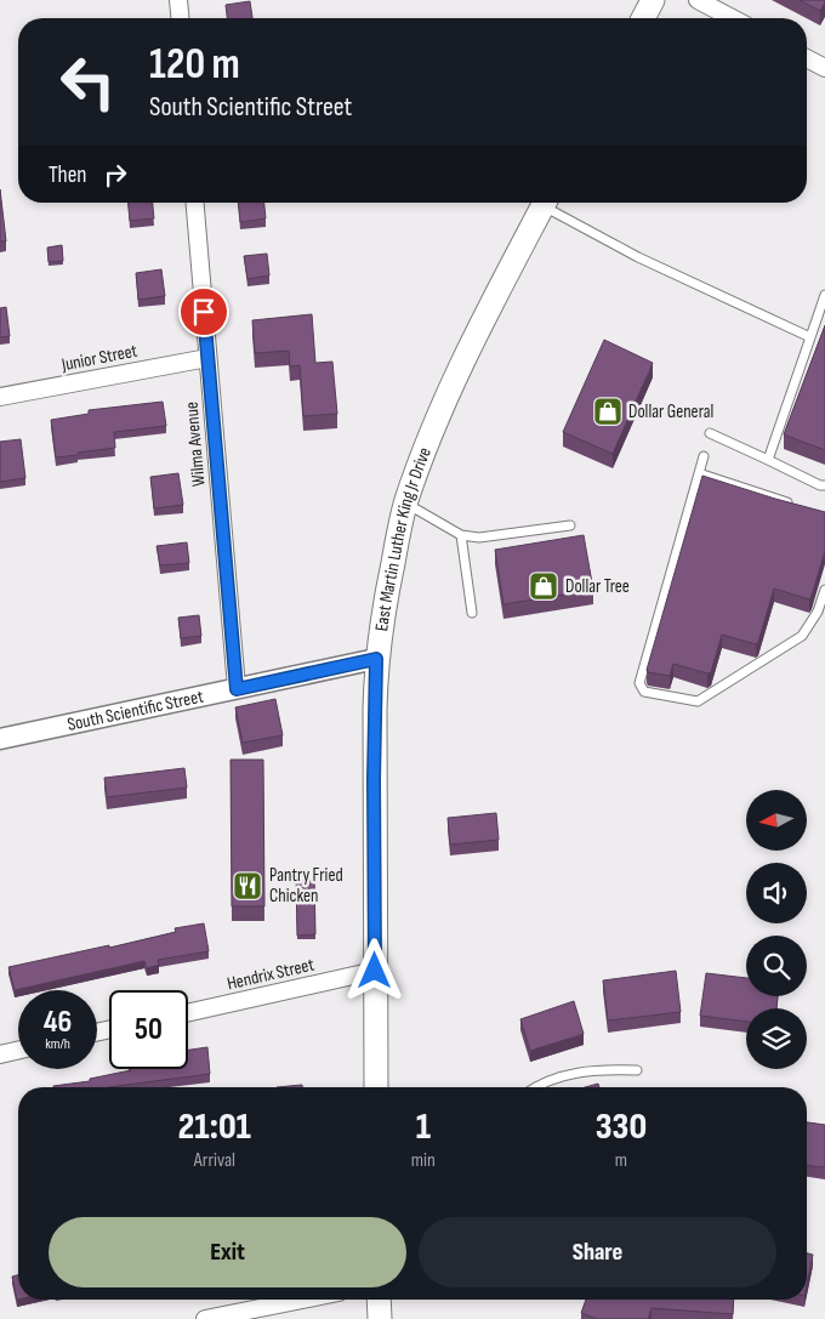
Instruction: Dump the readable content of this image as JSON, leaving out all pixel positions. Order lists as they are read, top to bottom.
{
  "streets": {
    "main road": ["East Martin Luther King Jr Drive"],
    "street": [
      "Junior Street",
      "Wilma Avenue",
      "South Scientific Street",
      "Hendrix Street"
    ]
  },
  "crossings": [
    ["Junior Street", "Wilma Avenue"],
    ["Wilma Avenue", "South Scientific Street"],
    ["East Martin Luther King Jr Drive", "South Scientific Street"],
    ["East Martin Luther King Jr Drive", "Hendrix Street"]
  ],
  "places": {
    "shop": ["Dollar General", "Dollar Tree"],
    "restaurant": ["Pantry Fried Chicken"]
  },
  "north": "left",
  "page": {
    "turn": ["120 m", "South Scientific Street"],
    "then": "Then",
    "speed": "46 km/h",
    "limit": "50",
    "eta": [
      "21:01",
      "Arrival",
      "1",
      "min",
      "330",
      "m"
    ],
    "buttons": ["Exit", "Share"]
  }
}
